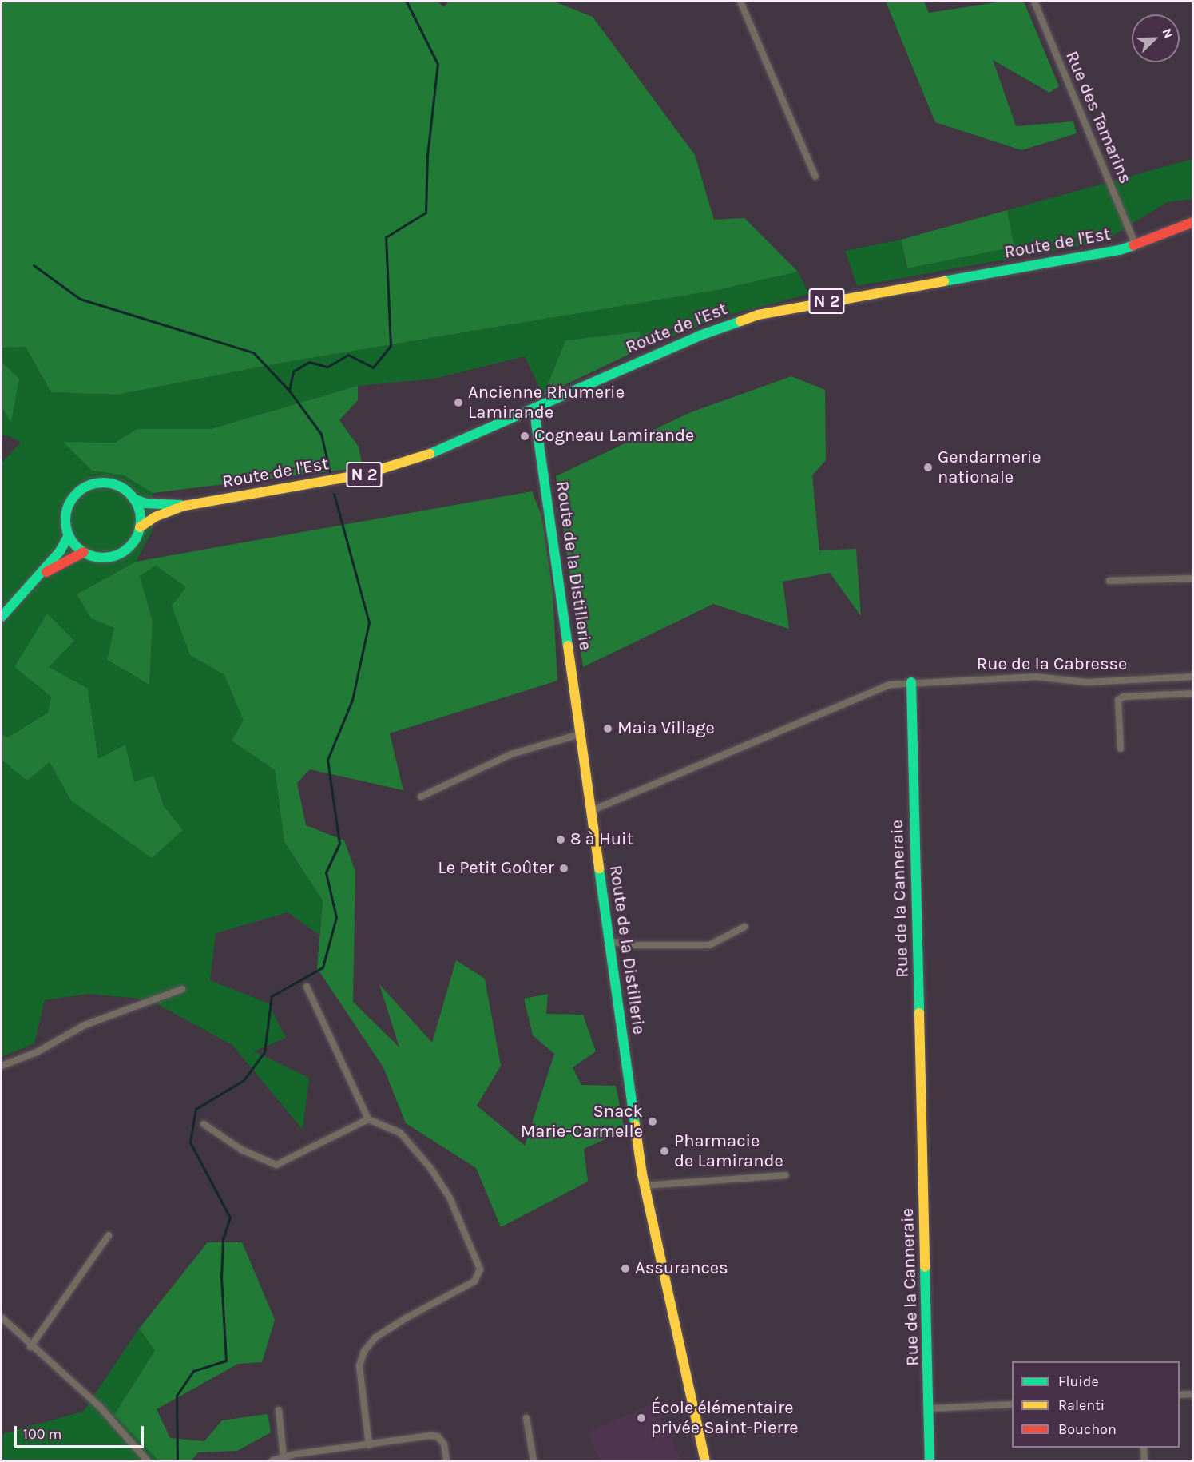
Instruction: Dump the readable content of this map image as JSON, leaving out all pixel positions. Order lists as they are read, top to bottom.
{
  "streets": {
    "street": [
      "Rue des Tamarins",
      "Route de l'Est",
      "N 2",
      "Route de la Distillerie",
      "Rue de la Cabresse",
      "Rue de la Canneraie"
    ]
  },
  "crossings": [
    ["Rue des Tamarins", "Route de l'Est"],
    ["Route de l'Est", "N 2"],
    ["Route de l'Est", "Route de la Distillerie"],
    ["Rue de la Cabresse", "Rue de la Canneraie"]
  ],
  "places": [
    "Ancienne Rhumerie Lamirande",
    "Cogneau Lamirande",
    "Gendarmerie nationale",
    "Maia Village",
    "8 à Huit",
    "Le Petit Goûter",
    "Snack Marie-Carmelle",
    "Pharmacie de Lamirande",
    "Assurances",
    "École élémentaire privée Saint-Pierre"
  ],
  "legend": ["Fluide", "Ralenti", "Bouchon"],
  "scale_bar": "100 m",
  "north": "top right"
}
